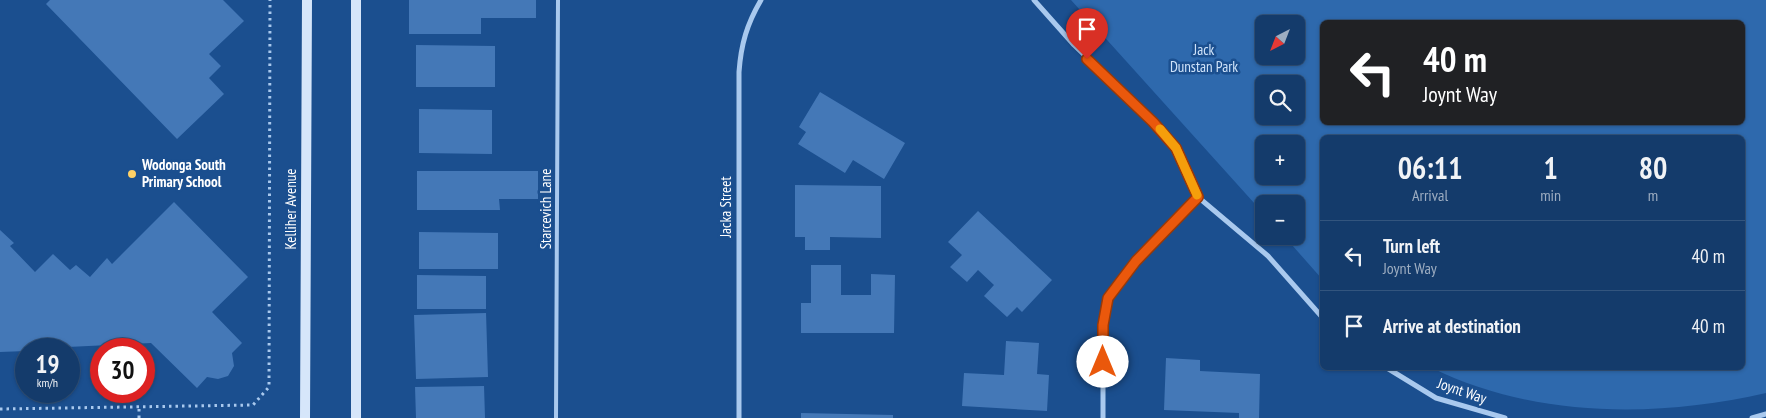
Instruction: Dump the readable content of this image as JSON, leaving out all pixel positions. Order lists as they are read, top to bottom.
{
  "streets": {
    "street": ["Jacka Street", "Kelliher Avenue", "Joynt Way"],
    "lane": ["Starcevich Lane"]
  },
  "parks": ["Jack Dunstan Park"],
  "places": ["Wodonga South Primary School"],
  "north": "bottom left",
  "page": {
    "map_buttons": ["+", "−"],
    "turn": ["40 m", "Joynt Way"],
    "eta": [
      "06:11",
      "Arrival",
      "1",
      "min",
      "80",
      "m"
    ],
    "list": [
      {
        "name": "Turn left",
        "note": "Joynt Way",
        "value": "40 m"
      },
      {
        "name": "Arrive at destination",
        "value": "40 m"
      }
    ],
    "speed": "19 km/h",
    "limit": "30"
  }
}
